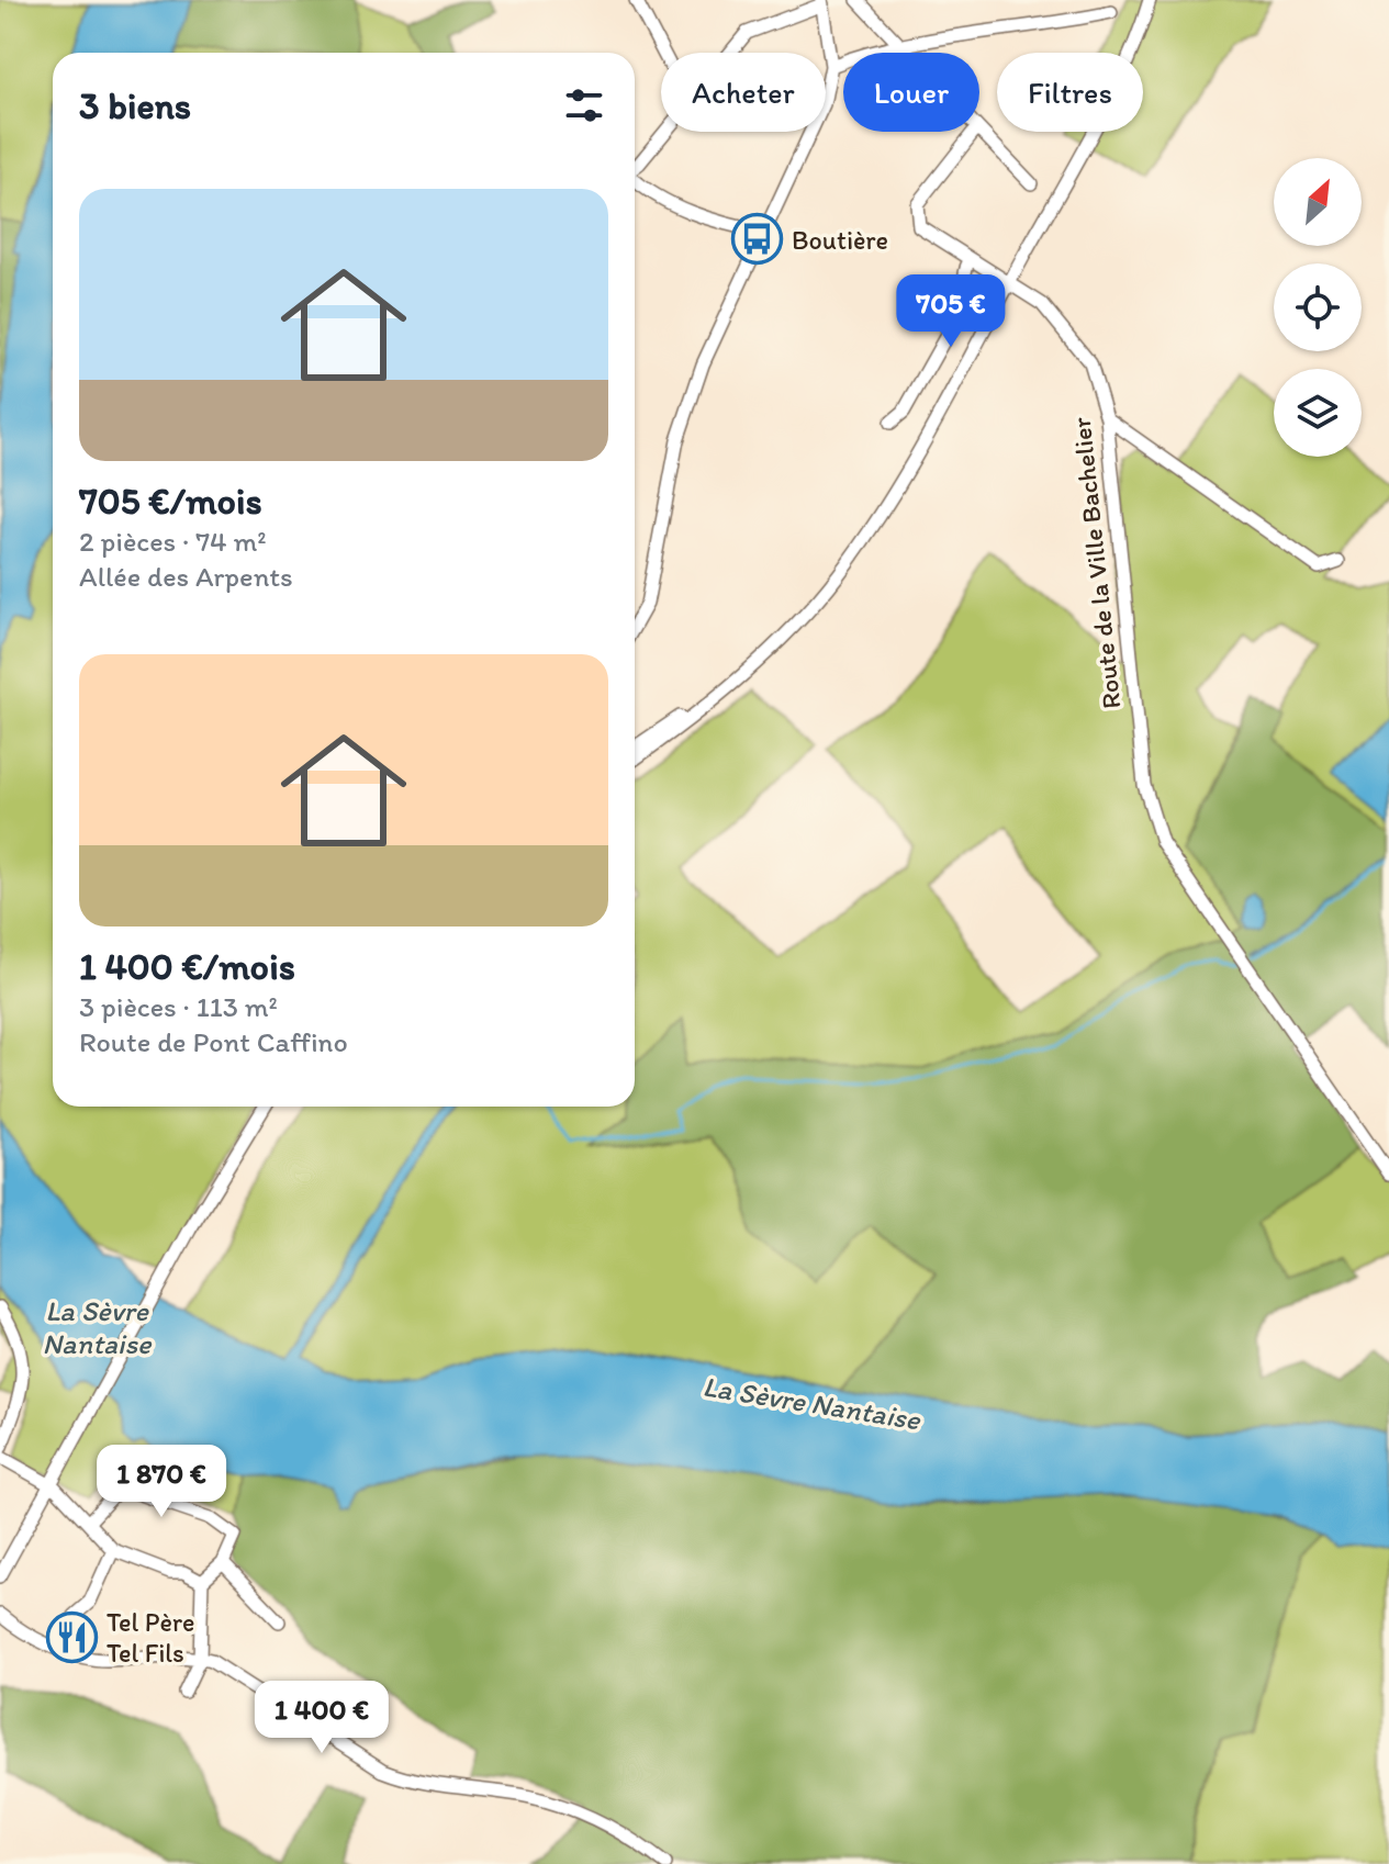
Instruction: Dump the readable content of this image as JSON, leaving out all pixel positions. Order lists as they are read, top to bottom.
{
  "streets": {
    "street": ["Route de la Ville Bachelier"]
  },
  "water": ["La Sèvre Nantaise"],
  "places": {
    "bus stop": ["Boutière"],
    "restaurant": ["Tel Père Tel Fils"]
  },
  "north": "top right",
  "page": {
    "chip": ["Acheter", "Louer", "Filtres"],
    "heading": "3 biens",
    "list": [
      {
        "name": "705 €/mois",
        "note": "2 pièces · 74 m² · Allée des Arpents"
      },
      {
        "name": "1 400 €/mois",
        "note": "3 pièces · 113 m² · Route de Pont Caffino"
      }
    ],
    "price": ["705 €", "1 870 €", "1 400 €"]
  }
}
